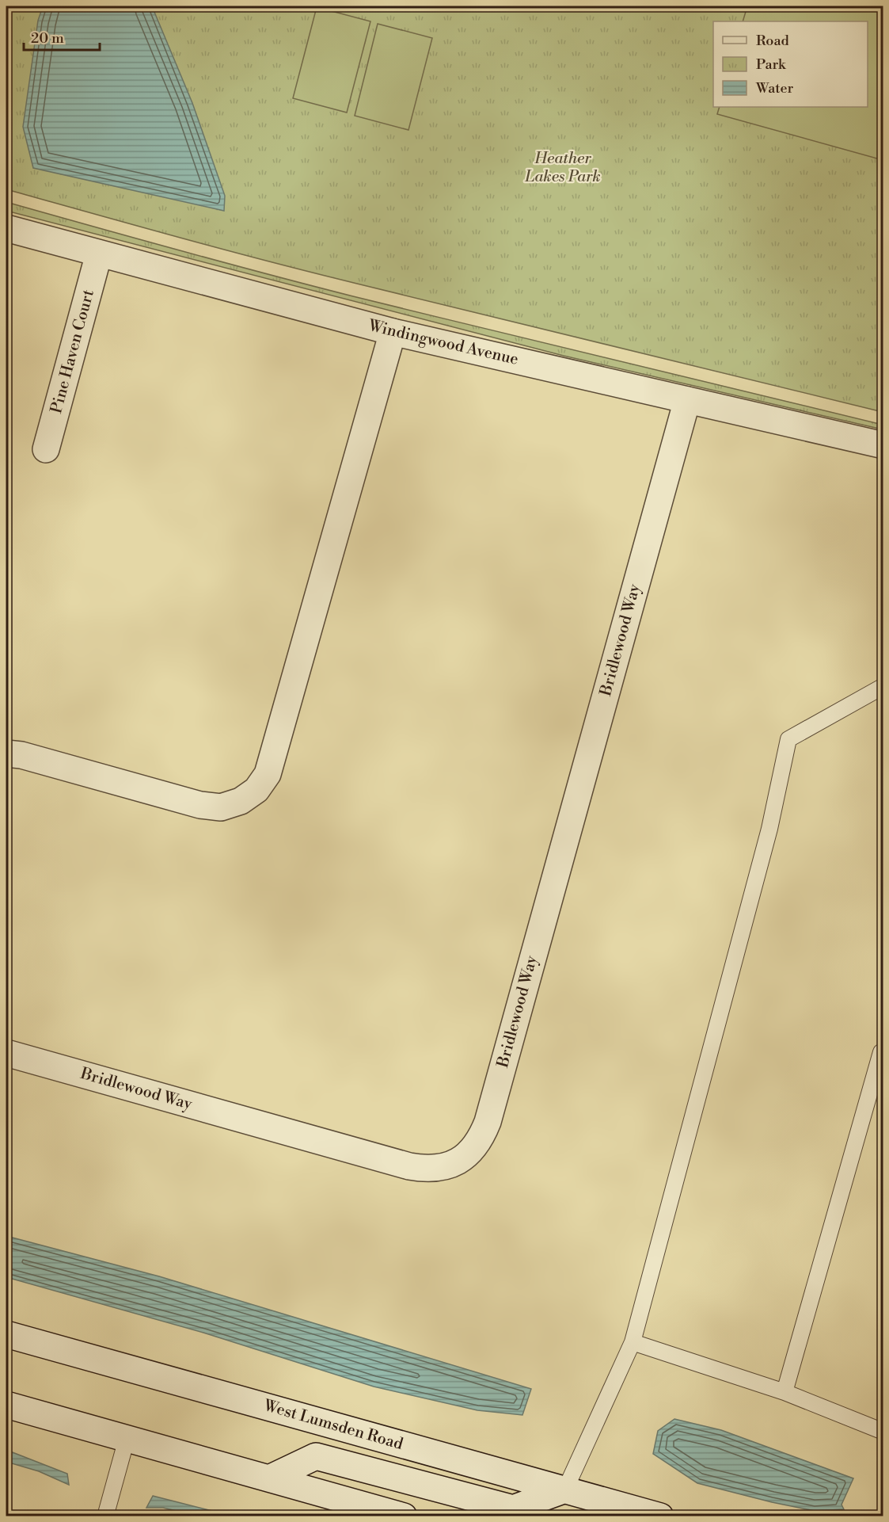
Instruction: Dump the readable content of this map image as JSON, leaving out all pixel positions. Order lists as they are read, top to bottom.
{
  "streets": {
    "street": [
      "Windingwood Avenue",
      "Pine Haven Court",
      "Bridlewood Way",
      "West Lumsden Road"
    ]
  },
  "crossings": [
    ["Windingwood Avenue", "Pine Haven Court"],
    ["Windingwood Avenue", "Bridlewood Way"]
  ],
  "parks": ["Heather Lakes Park"],
  "legend": ["Road", "Park", "Water"],
  "scale_bar": "20 m"
}
